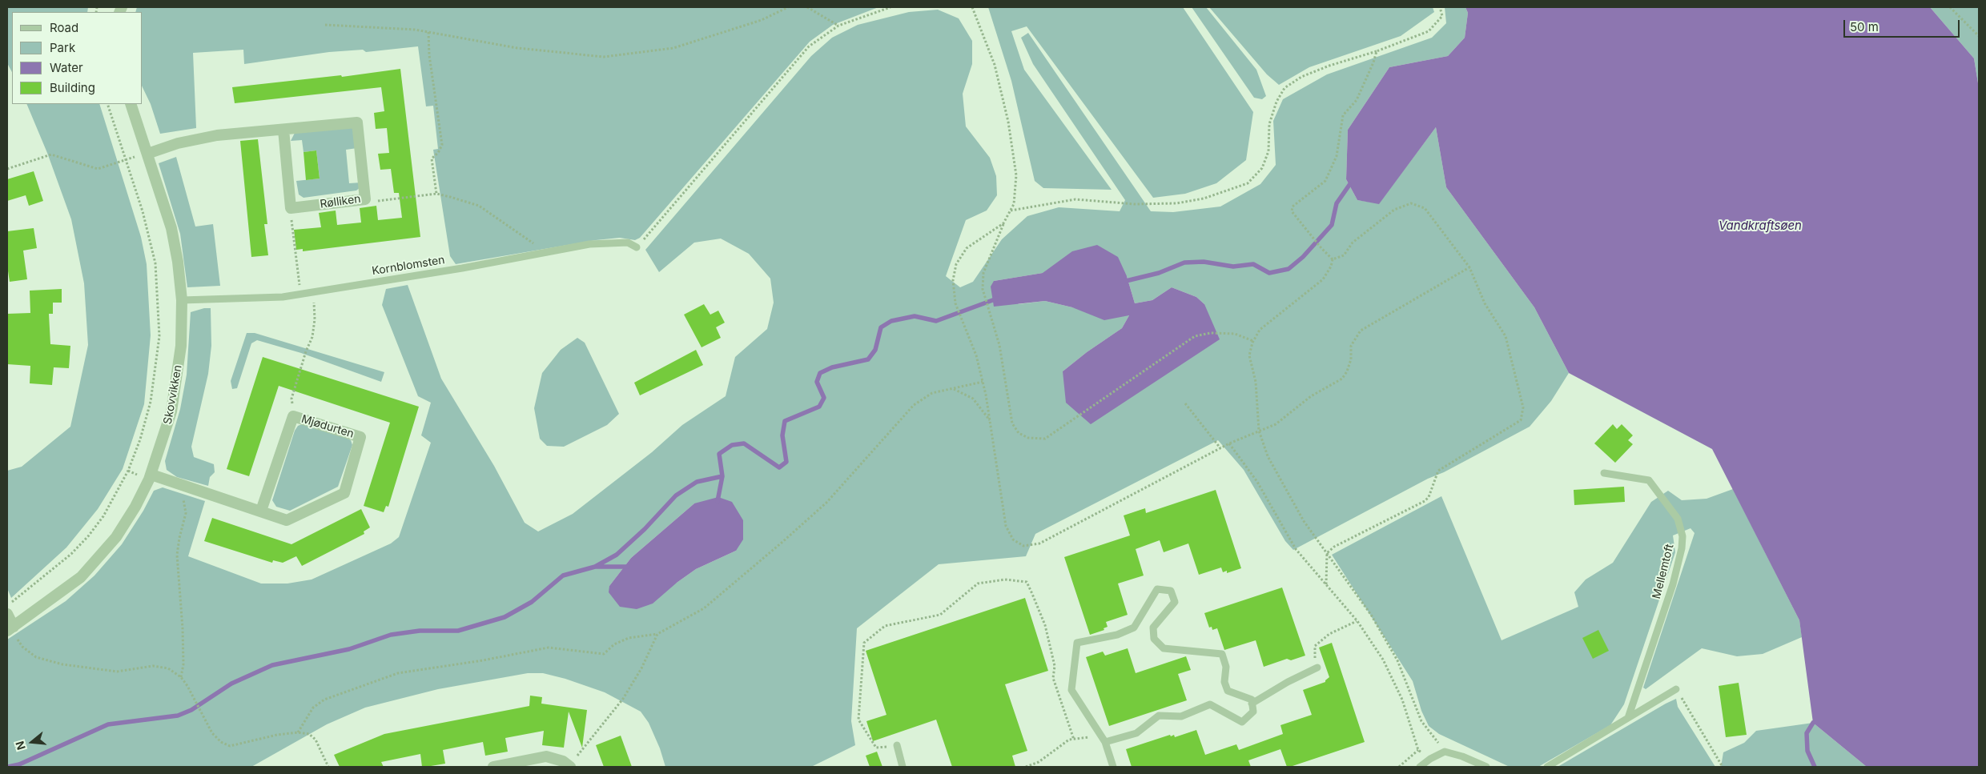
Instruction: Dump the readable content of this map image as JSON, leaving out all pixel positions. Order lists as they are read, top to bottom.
{
  "streets": {
    "street": ["Rølliken", "Skovvikken", "Mjødurten"],
    "lane": ["Kornblomsten", "Mellemtoft"]
  },
  "crossings": [
    ["Rølliken", "Skovvikken"],
    ["Kornblomsten", "Skovvikken"],
    ["Skovvikken", "Mjødurten"]
  ],
  "water": ["Vandkraftsøen"],
  "legend": [
    "Road",
    "Park",
    "Water",
    "Building"
  ],
  "scale_bar": "50 m",
  "north": "left"
}
